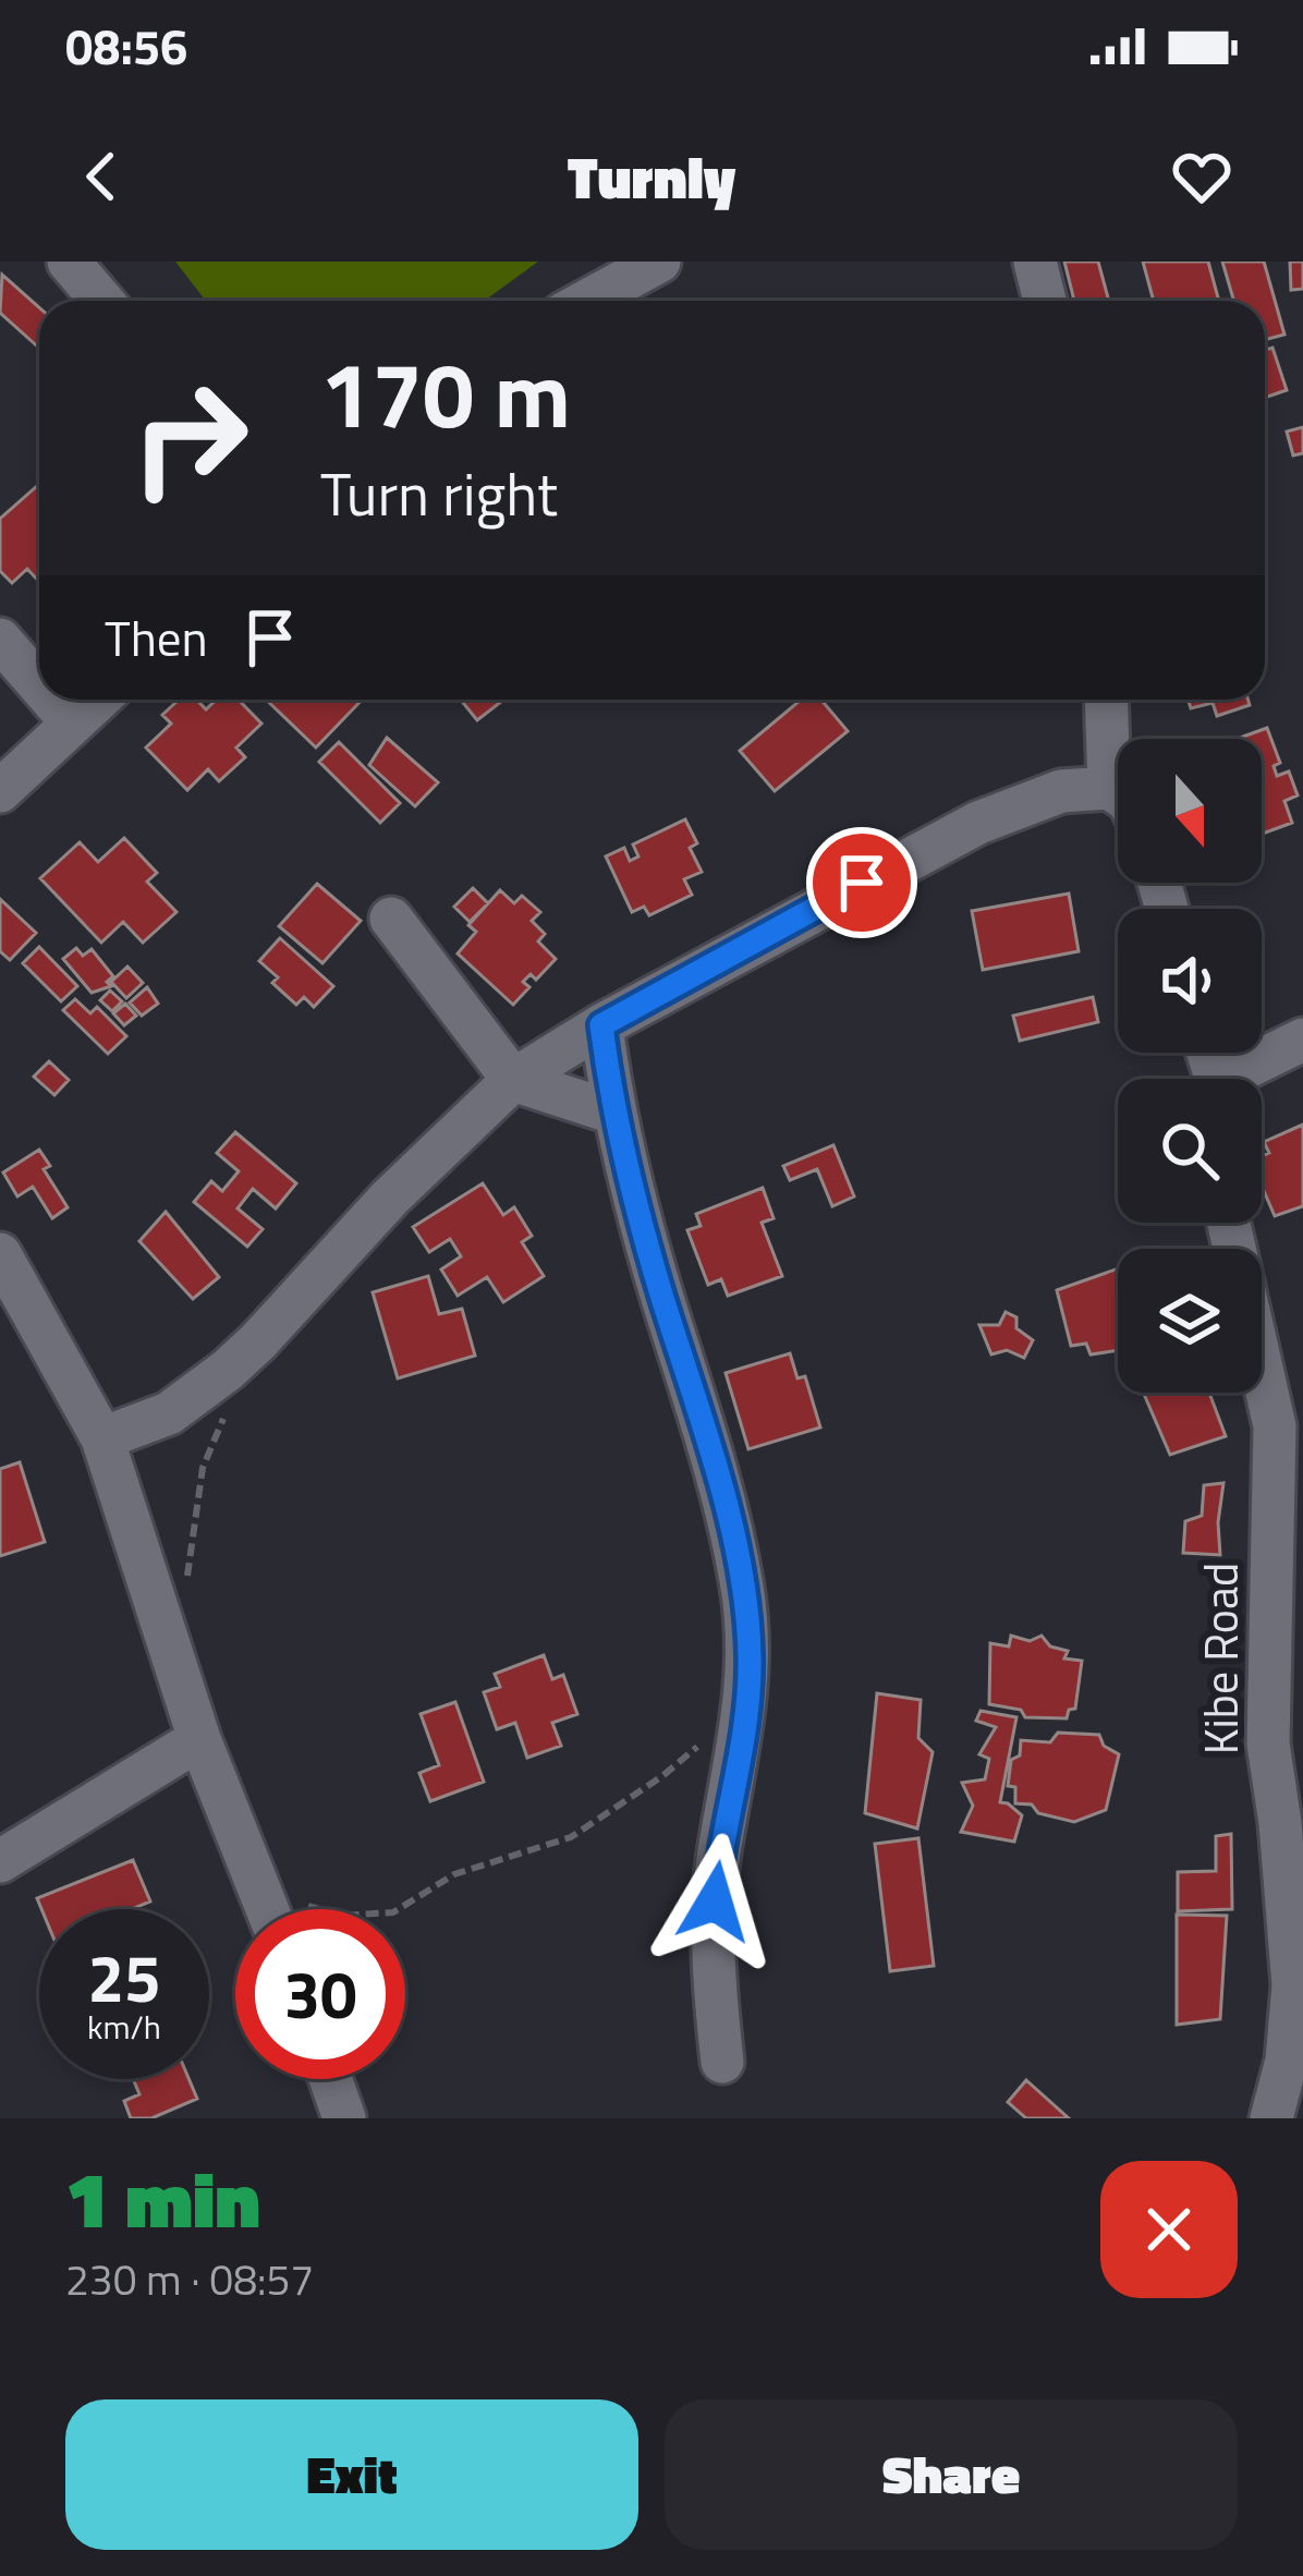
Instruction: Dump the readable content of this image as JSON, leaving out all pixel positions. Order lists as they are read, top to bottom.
{
  "streets": {
    "street": ["Kibe Road"]
  },
  "north": "bottom",
  "page": {
    "status": "08:56",
    "header": "Turnly",
    "turn": ["170 m", "Turn right"],
    "then": "Then",
    "speed": "25 km/h",
    "limit": "30",
    "heading": ["1 min", "230 m · 08:57"],
    "buttons": ["Exit", "Share"]
  }
}
